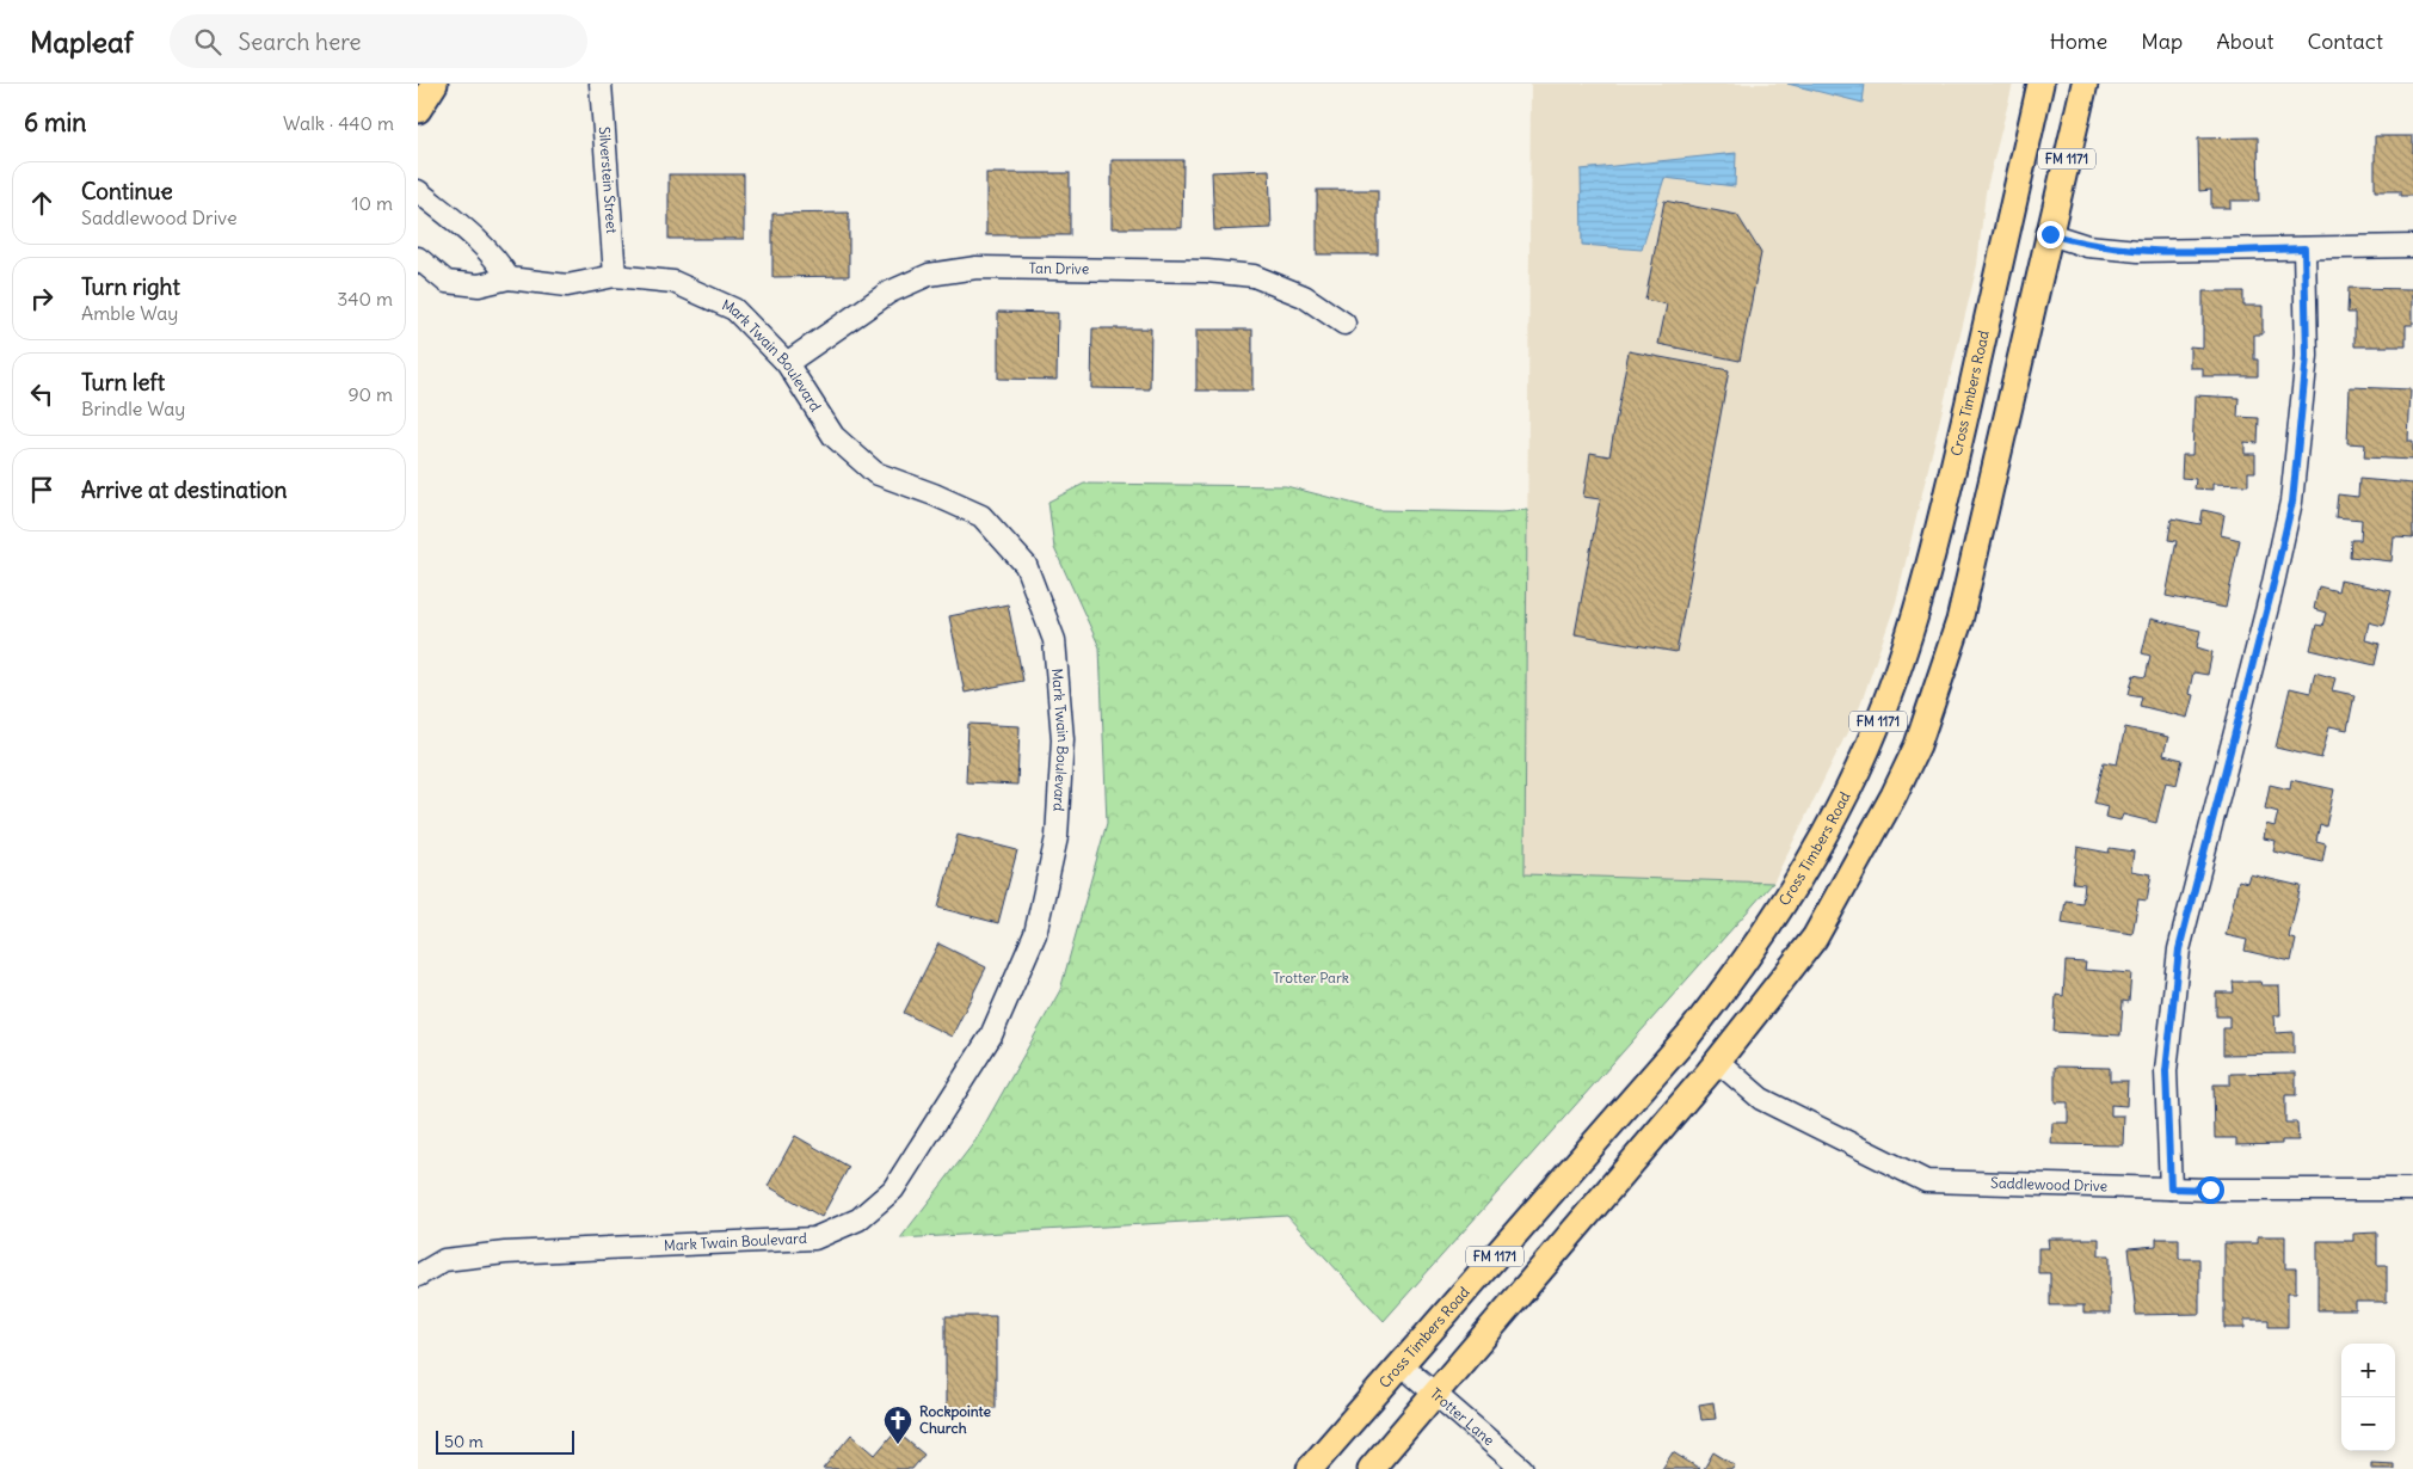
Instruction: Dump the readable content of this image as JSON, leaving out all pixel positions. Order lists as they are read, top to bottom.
{
  "streets": {
    "main road": ["FM 1171", "Cross Timbers Road"],
    "street": [
      "Silverstein Street",
      "Tan Drive",
      "Mark Twain Boulevard",
      "Saddlewood Drive",
      "Trotter Lane"
    ]
  },
  "crossings": [
    ["FM 1171", "Saddlewood Drive"],
    ["FM 1171", "Trotter Lane"],
    ["Silverstein Street", "Mark Twain Boulevard"],
    ["Tan Drive", "Mark Twain Boulevard"],
    ["Cross Timbers Road", "Trotter Lane"]
  ],
  "parks": ["Trotter Park"],
  "places": {
    "church": ["Rockpointe Church"]
  },
  "scale_bar": "50 m",
  "page": {
    "header": "Mapleaf",
    "search": "Search here",
    "nav": [
      "Home",
      "Map",
      "About",
      "Contact"
    ],
    "heading": ["6 min", "Walk · 440 m"],
    "list": [
      ["Continue", "Saddlewood Drive", "10 m"],
      ["Turn right", "Amble Way", "340 m"],
      ["Turn left", "Brindle Way", "90 m"],
      "Arrive at destination"
    ],
    "map_buttons": ["+", "−"],
    "scale": "50 m"
  }
}
